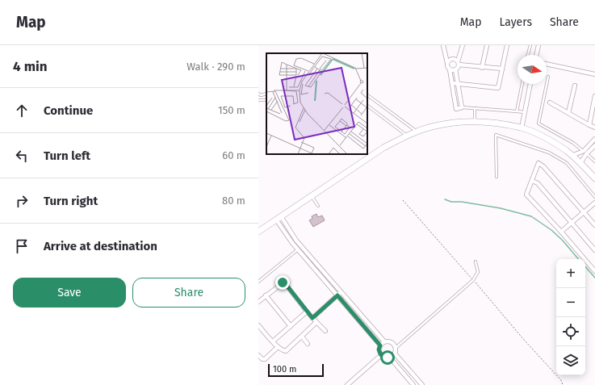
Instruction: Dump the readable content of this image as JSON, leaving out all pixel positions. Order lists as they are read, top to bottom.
{
  "scale_bar": "100 m",
  "north": "right",
  "page": {
    "header": "Map",
    "nav": ["Map", "Layers", "Share"],
    "heading": ["4 min", "Walk · 290 m"],
    "list": [
      ["Continue", "150 m"],
      ["Turn left", "60 m"],
      ["Turn right", "80 m"],
      "Arrive at destination"
    ],
    "map_buttons": ["+", "−"],
    "buttons": ["Save", "Share"],
    "scale": "100 m"
  }
}
